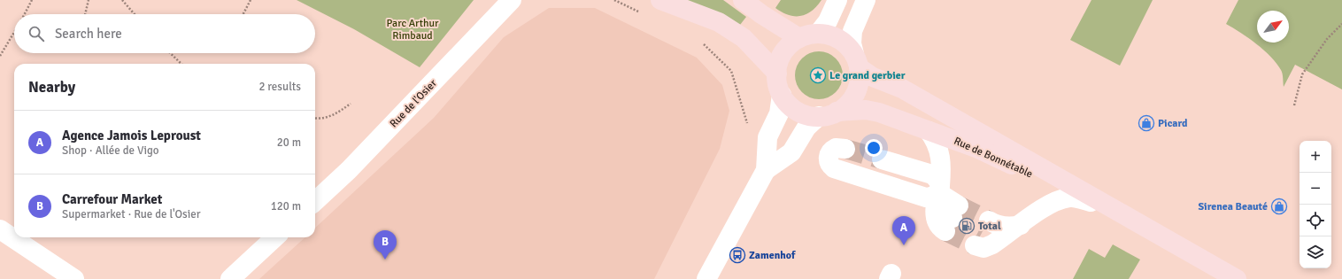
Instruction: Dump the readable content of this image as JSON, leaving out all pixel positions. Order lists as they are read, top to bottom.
{
  "streets": {
    "main road": ["Rue de Bonnétable"],
    "street": ["Rue de l'Osier"]
  },
  "parks": ["Parc Arthur Rimbaud"],
  "places": {
    "place": ["Le grand gerbier"],
    "shop": ["Picard", "Sirenea Beauté"],
    "fuel station": ["Total"],
    "bus stop": ["Zamenhof"]
  },
  "north": "top right",
  "page": {
    "search": "Search here",
    "heading": ["Nearby", "2 results"],
    "list": [
      {
        "mark": "A",
        "name": "Agence Jamois Leproust",
        "note": "Shop · Allée de Vigo",
        "value": "20 m"
      },
      {
        "mark": "B",
        "name": "Carrefour Market",
        "note": "Supermarket · Rue de l'Osier",
        "value": "120 m"
      }
    ],
    "map_buttons": ["+", "−"],
    "pins": ["A", "B"]
  }
}
